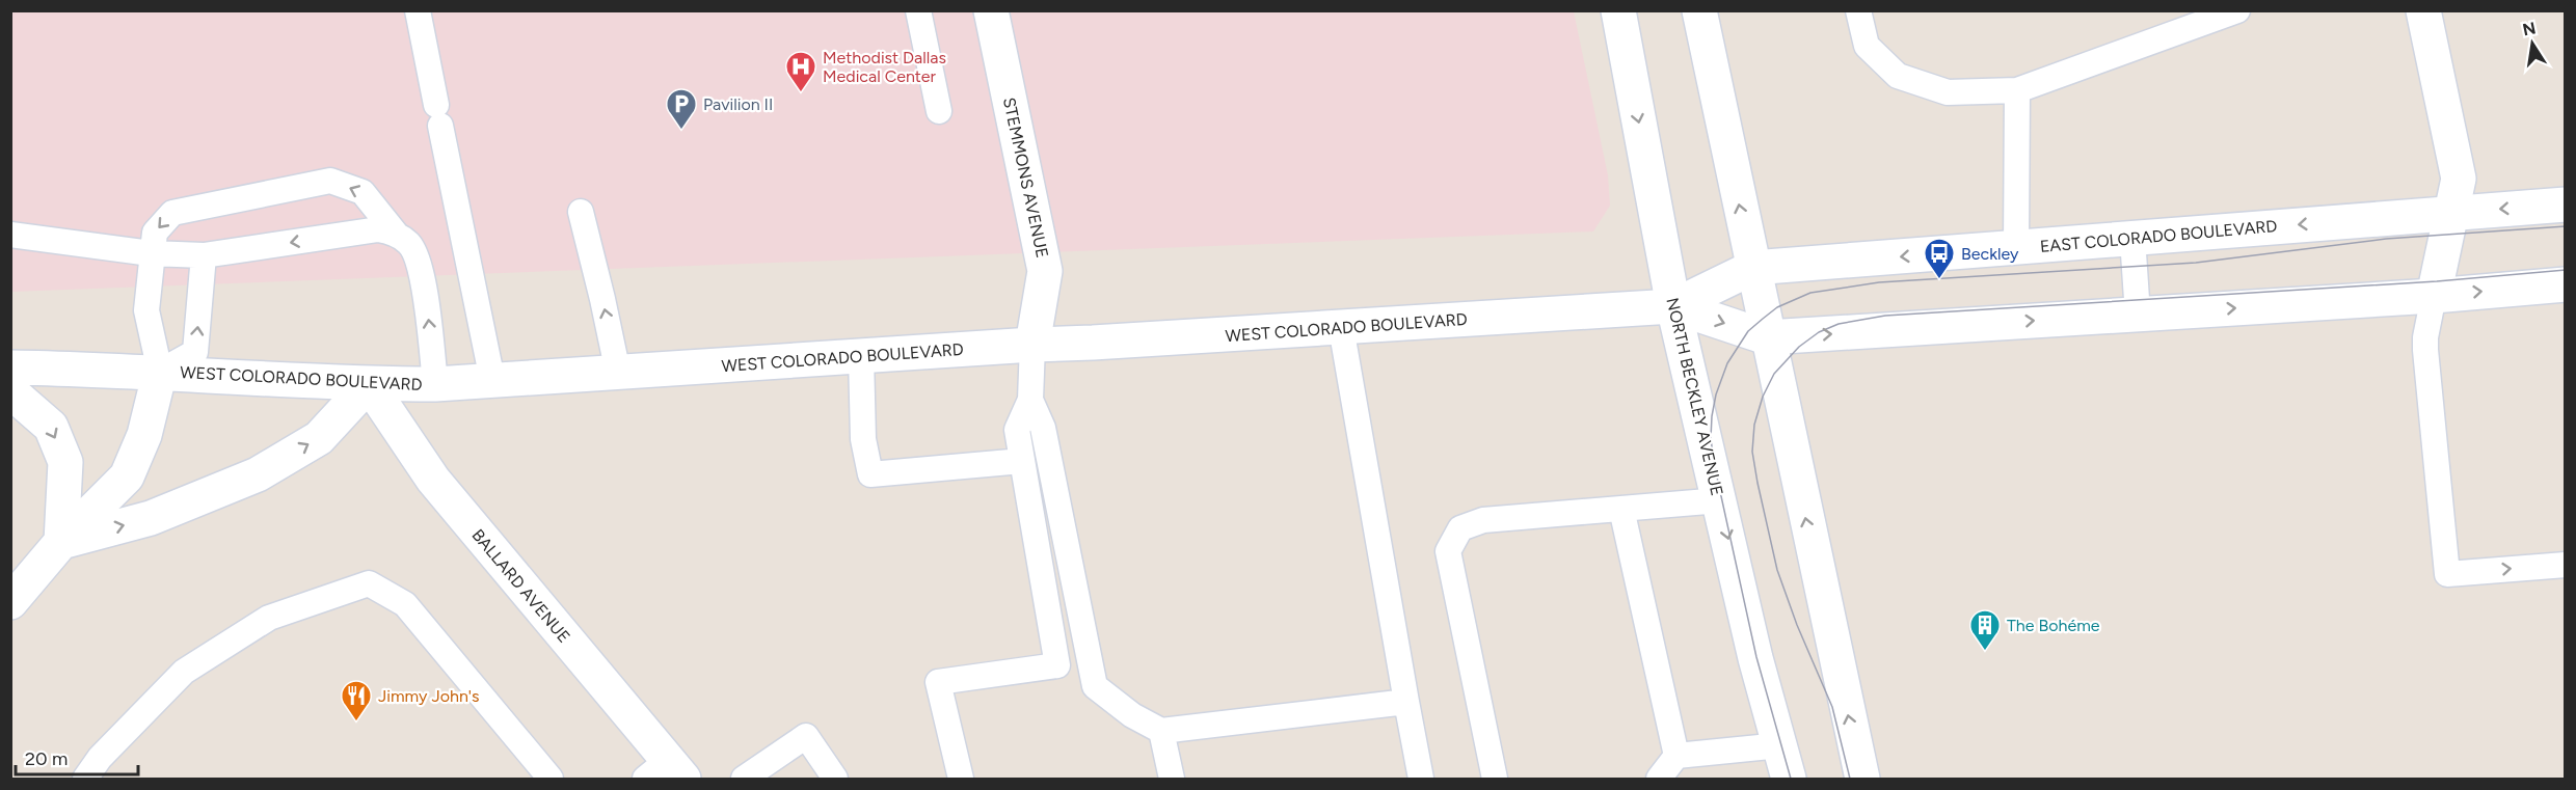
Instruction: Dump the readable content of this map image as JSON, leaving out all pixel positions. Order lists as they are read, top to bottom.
{
  "streets": {
    "street": [
      "STEMMONS AVENUE",
      "EAST COLORADO BOULEVARD",
      "WEST COLORADO BOULEVARD",
      "NORTH BECKLEY AVENUE",
      "BALLARD AVENUE"
    ]
  },
  "crossings": [
    ["STEMMONS AVENUE", "WEST COLORADO BOULEVARD"],
    ["EAST COLORADO BOULEVARD", "WEST COLORADO BOULEVARD"],
    ["WEST COLORADO BOULEVARD", "NORTH BECKLEY AVENUE"],
    ["WEST COLORADO BOULEVARD", "BALLARD AVENUE"]
  ],
  "places": {
    "hospital": ["Methodist Dallas Medical Center"],
    "parking": ["Pavilion II"],
    "bus stop": ["Beckley"],
    "building": ["The Bohéme"],
    "restaurant": ["Jimmy John's"]
  },
  "scale_bar": "20 m",
  "north": "top"
}
